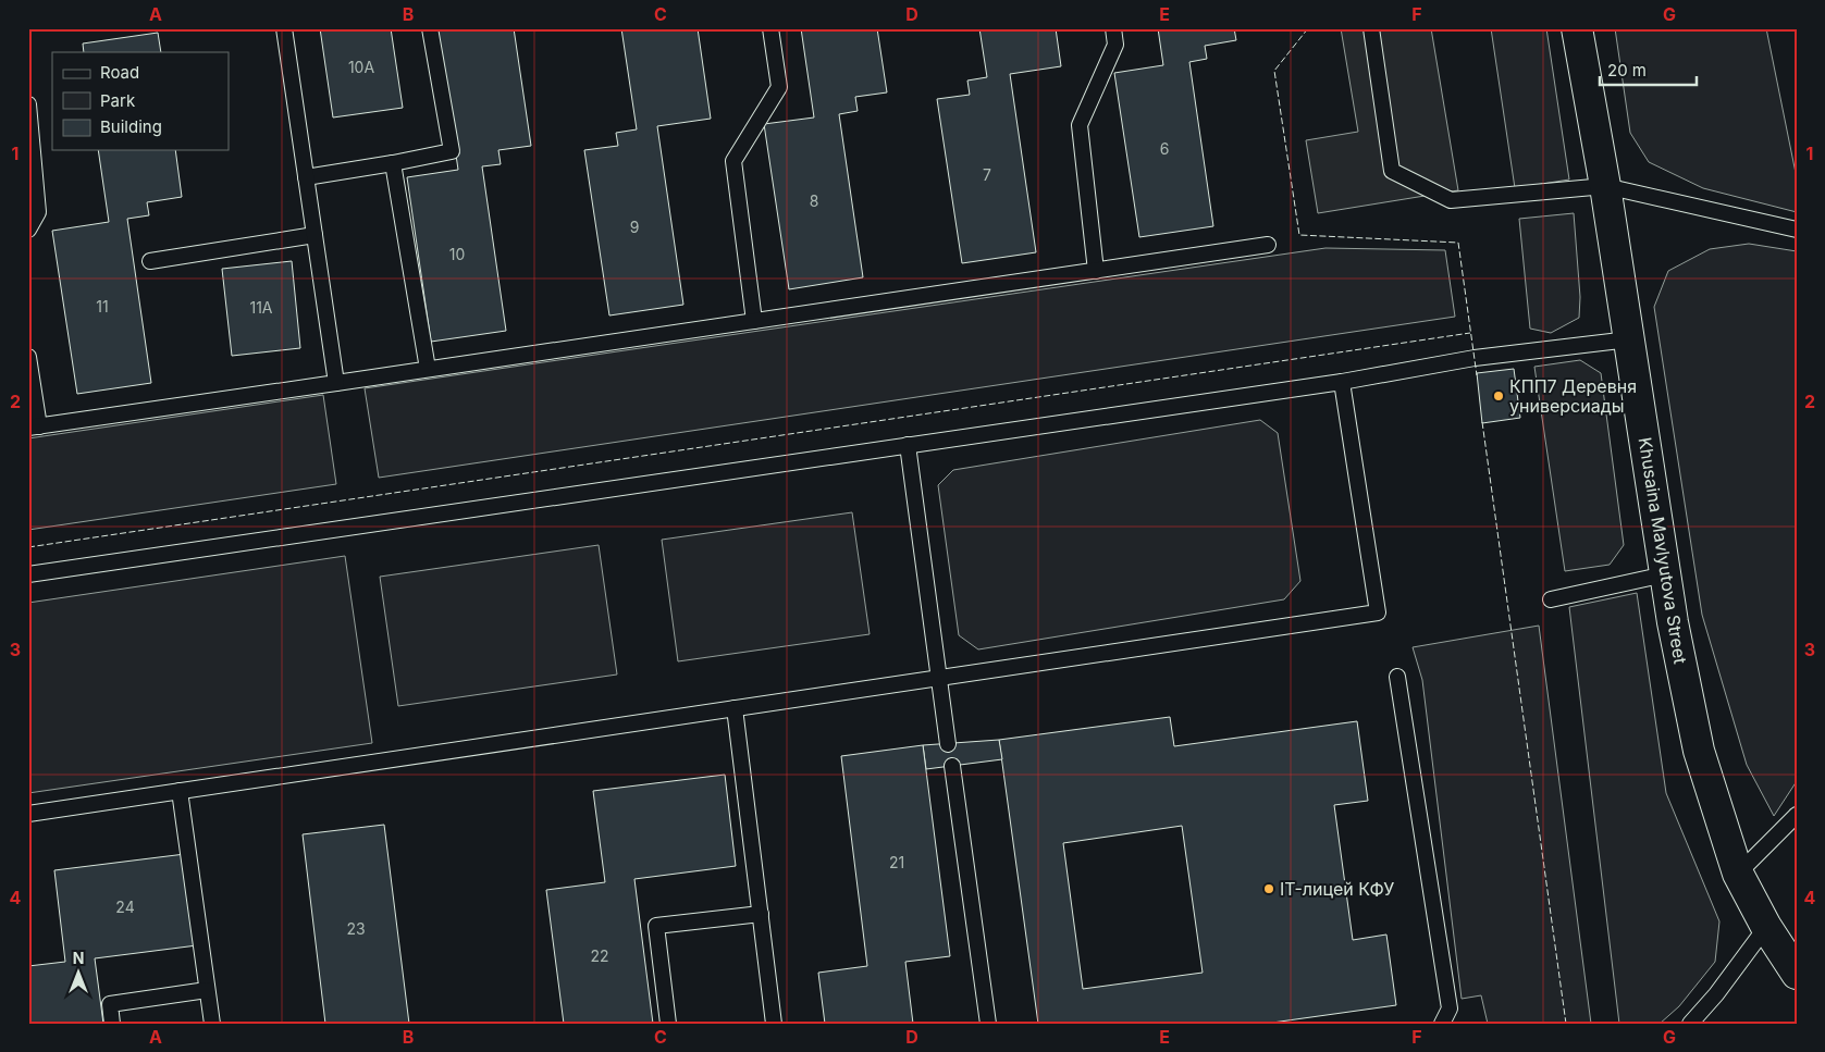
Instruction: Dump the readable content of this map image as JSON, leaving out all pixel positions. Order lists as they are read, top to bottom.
{
  "streets": {
    "street": ["Khusaina Mavlyutova Street"]
  },
  "places": ["КПП7 Деревня универсиады", "IT-лицей КФУ"],
  "house_numbers": [
    "10А",
    "6",
    "7",
    "8",
    "9",
    "10",
    "11",
    "11А",
    "21",
    "24",
    "23",
    "22"
  ],
  "legend": ["Road", "Park", "Building"],
  "scale_bar": "20 m",
  "north": "top",
  "grid": {
    "columns": [
      "A",
      "B",
      "C",
      "D",
      "E",
      "F",
      "G"
    ],
    "rows": [
      "1",
      "2",
      "3",
      "4"
    ]
  }
}
